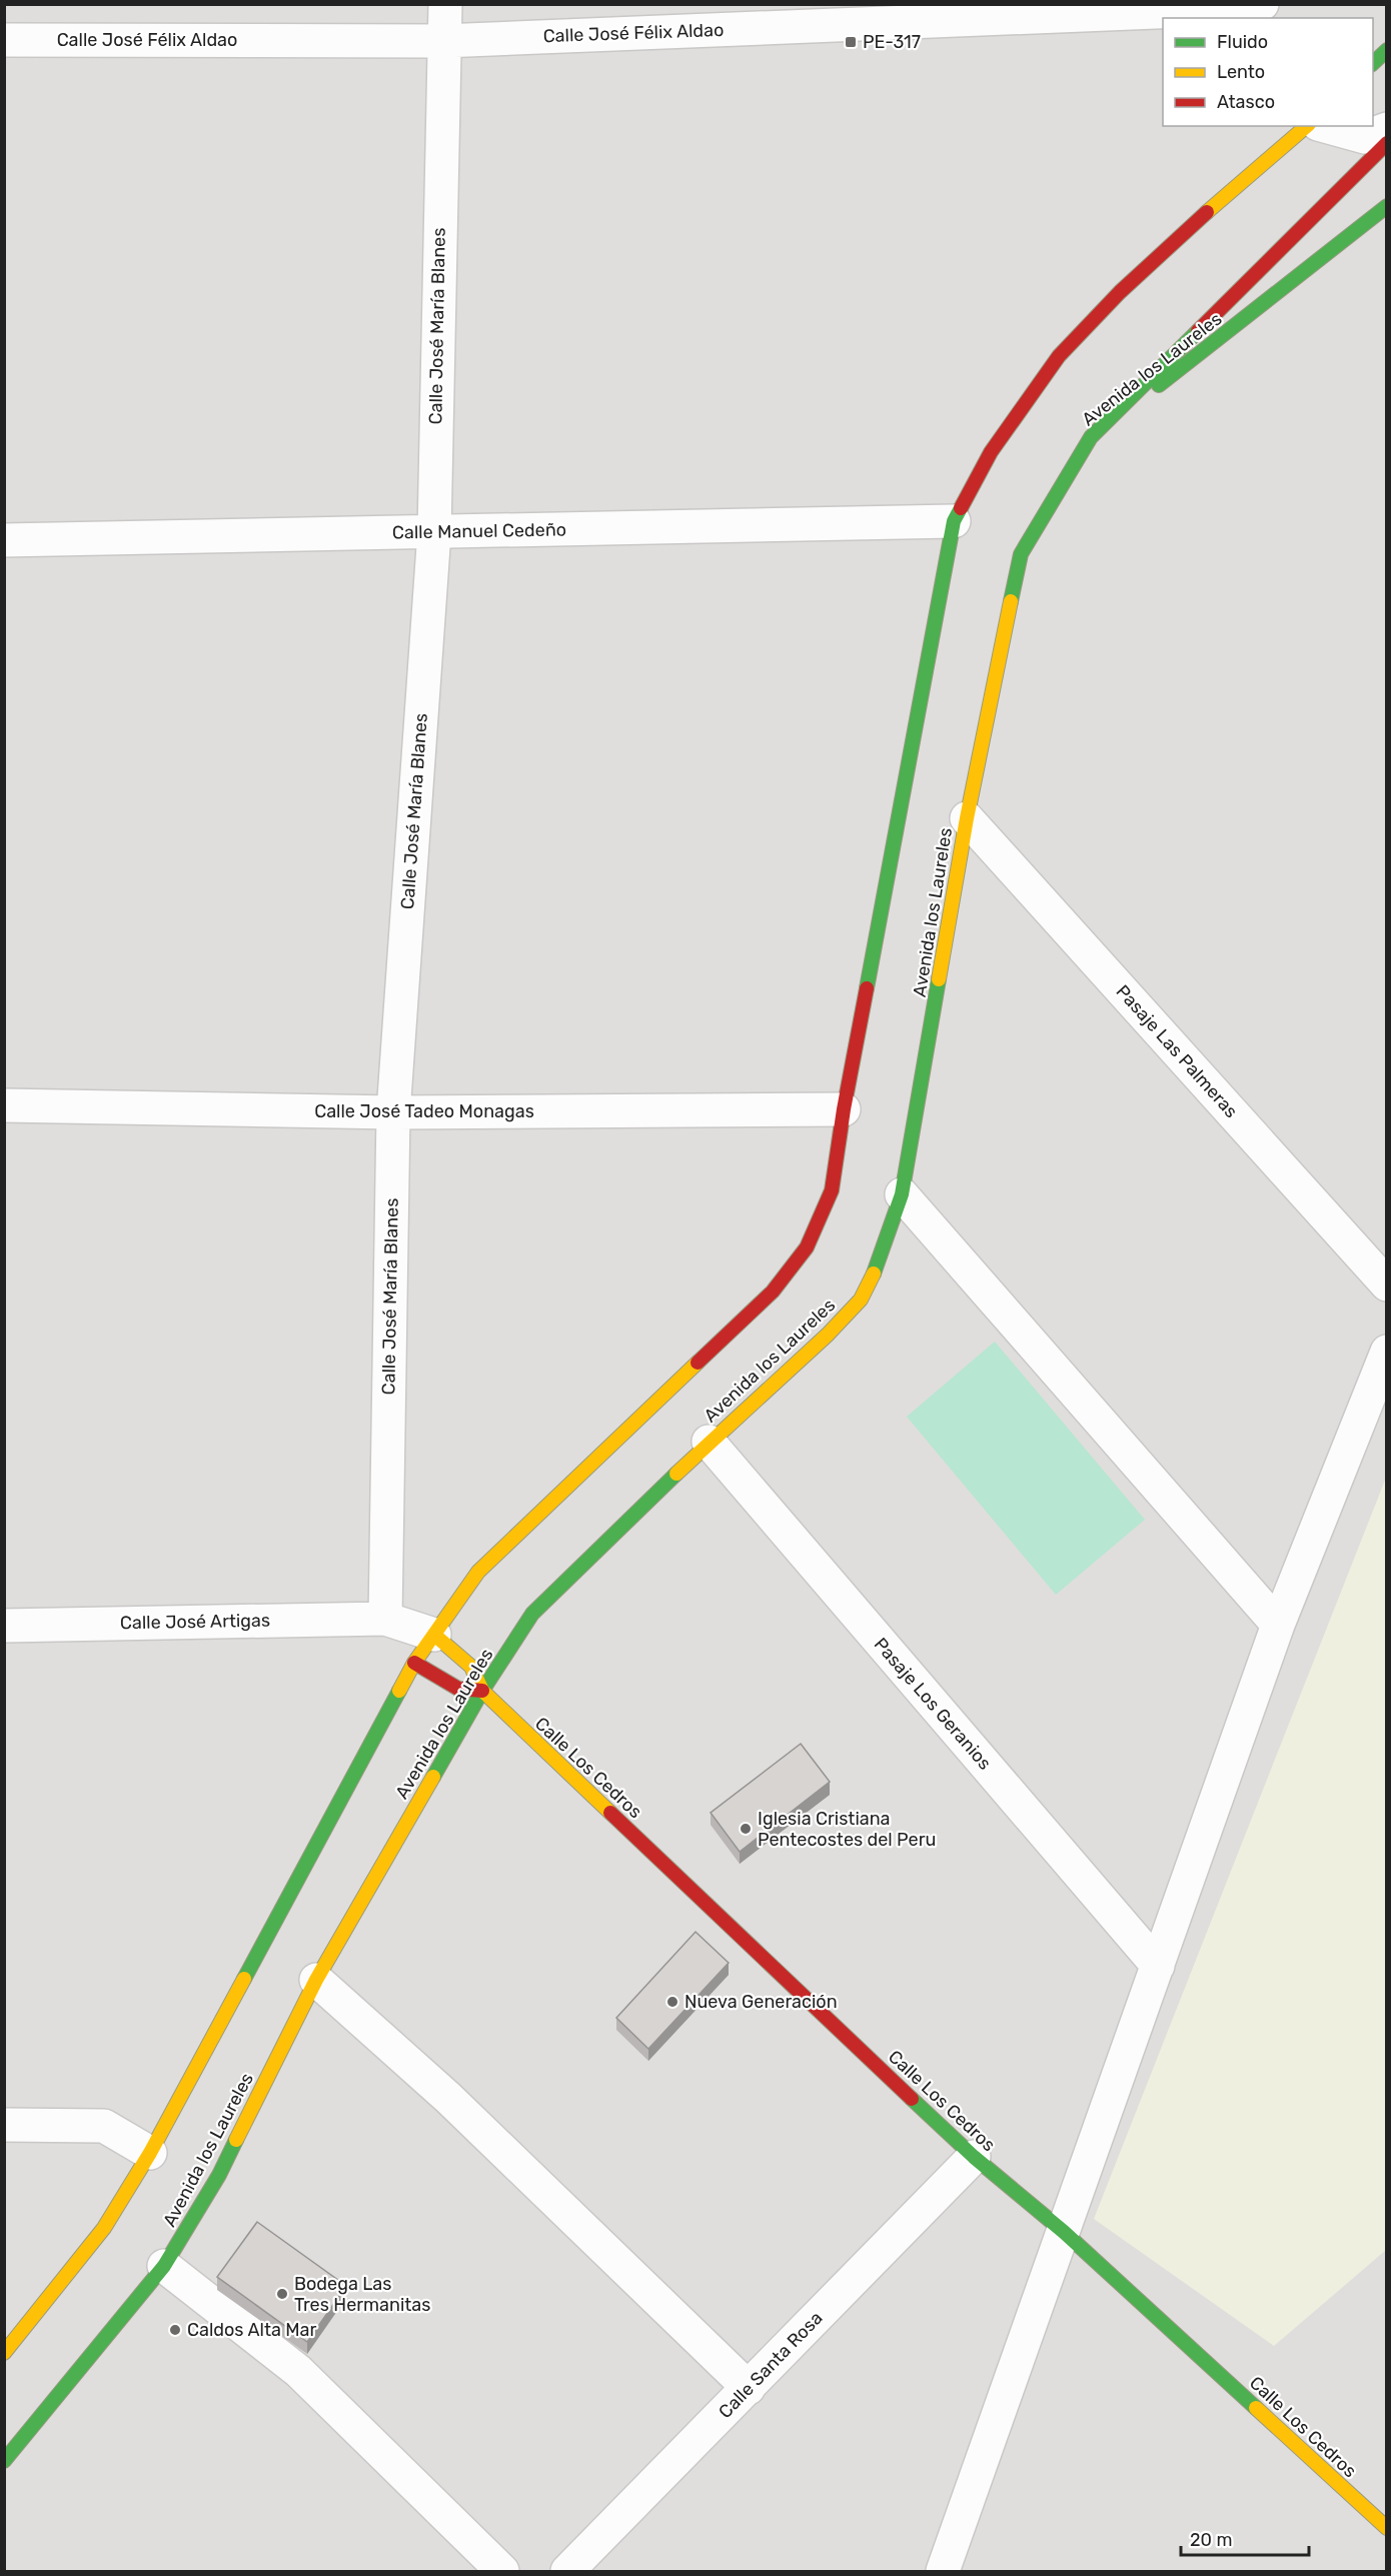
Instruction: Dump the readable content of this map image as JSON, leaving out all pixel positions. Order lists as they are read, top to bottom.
{
  "streets": {
    "main road": ["Avenida los Laureles", "Calle José Artigas", "Calle Los Cedros"],
    "street": [
      "Calle José Félix Aldao",
      "Calle José María Blanes",
      "Calle Manuel Cedeño",
      "Pasaje Las Palmeras",
      "Calle José Tadeo Monagas",
      "Pasaje Los Geranios",
      "Calle Santa Rosa"
    ]
  },
  "crossings": [
    ["Calle José Félix Aldao", "Calle José María Blanes"],
    ["Calle José María Blanes", "Calle Manuel Cedeño"],
    ["Calle José María Blanes", "Calle José Tadeo Monagas"],
    ["Calle José María Blanes", "Calle José Artigas"],
    ["Avenida los Laureles", "Pasaje Las Palmeras"],
    ["Avenida los Laureles", "Calle José Artigas"],
    ["Avenida los Laureles", "Pasaje Los Geranios"],
    ["Avenida los Laureles", "Calle Los Cedros"],
    ["Calle José Artigas", "Calle Los Cedros"],
    ["Calle Los Cedros", "Calle Santa Rosa"]
  ],
  "places": {
    "transit": ["PE-317"],
    "other": [
      "Iglesia Cristiana Pentecostes del Peru",
      "Nueva Generación",
      "Bodega Las Tres Hermanitas",
      "Caldos Alta Mar"
    ]
  },
  "legend": ["Fluido", "Lento", "Atasco"],
  "scale_bar": "20 m"
}
